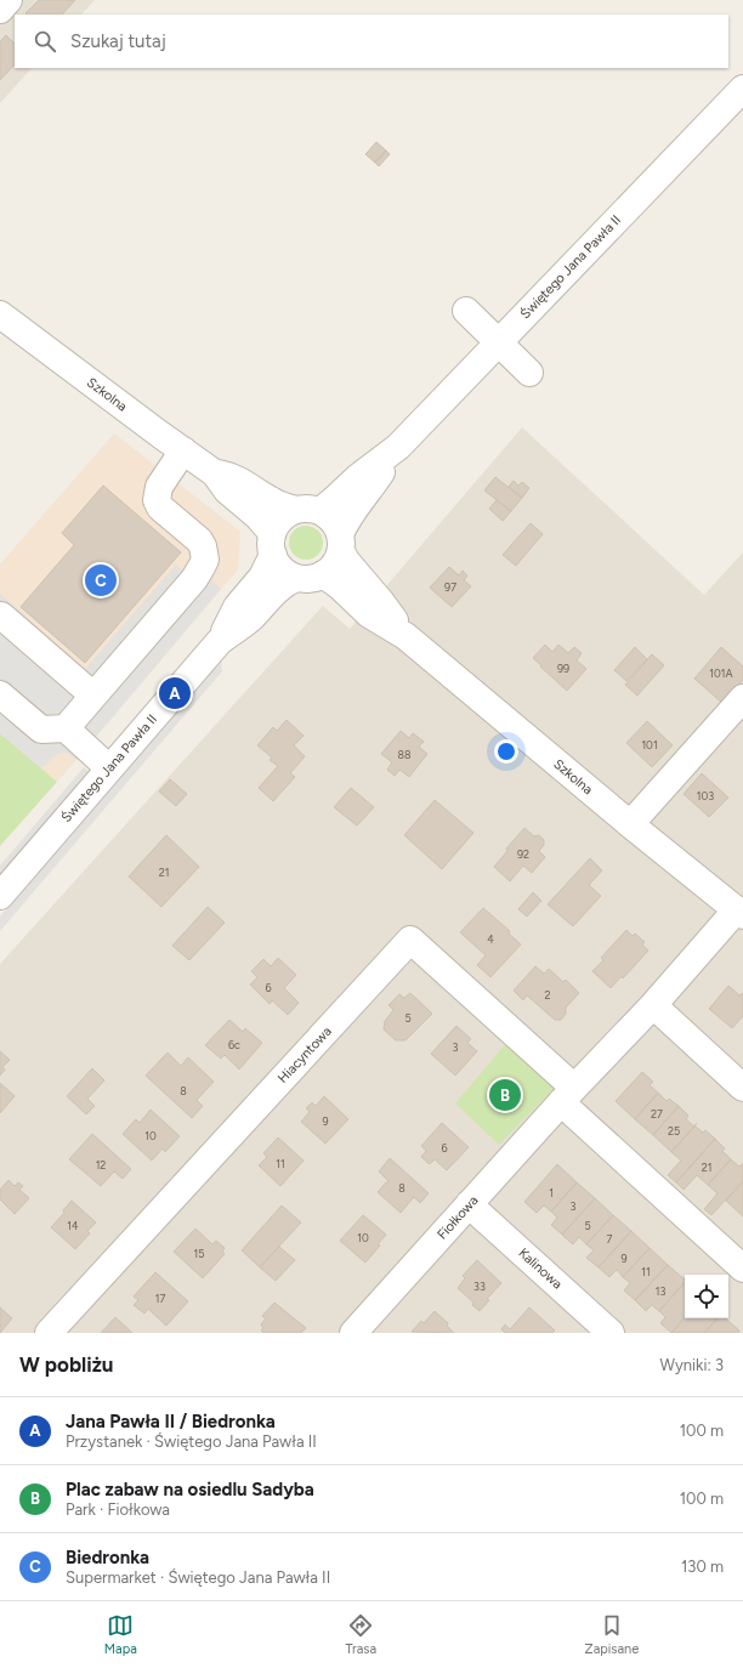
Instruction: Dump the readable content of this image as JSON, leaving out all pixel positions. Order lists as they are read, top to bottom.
{
  "streets": {
    "street": [
      "Świętego Jana Pawła II",
      "Szkolna",
      "Hiacyntowa",
      "Fiołkowa",
      "Kalinowa"
    ]
  },
  "crossings": [
    ["Świętego Jana Pawła II", "Szkolna"],
    ["Szkolna", "Fiołkowa"],
    ["Hiacyntowa", "Fiołkowa"],
    ["Fiołkowa", "Kalinowa"]
  ],
  "house_numbers": [
    "97",
    "99",
    "101A",
    "101",
    "88",
    "103",
    "92",
    "21",
    "4",
    "6",
    "2",
    "5",
    "6c",
    "3",
    "8",
    "27",
    "9",
    "25",
    "10",
    "6",
    "11",
    "12",
    "21",
    "8",
    "1",
    "3",
    "14",
    "5",
    "10",
    "7",
    "15",
    "9",
    "11",
    "33",
    "13",
    "17"
  ],
  "page": {
    "search": "Szukaj tutaj",
    "pins": ["C", "A", "B"],
    "heading": ["W pobliżu", "Wyniki: 3"],
    "list": [
      {
        "mark": "A",
        "name": "Jana Pawła II / Biedronka",
        "note": "Przystanek · Świętego Jana Pawła II",
        "value": "100 m"
      },
      {
        "mark": "B",
        "name": "Plac zabaw na osiedlu Sadyba",
        "note": "Park · Fiołkowa",
        "value": "100 m"
      },
      {
        "mark": "C",
        "name": "Biedronka",
        "note": "Supermarket · Świętego Jana Pawła II",
        "value": "130 m"
      }
    ],
    "nav": ["Mapa", "Trasa", "Zapisane"]
  }
}
